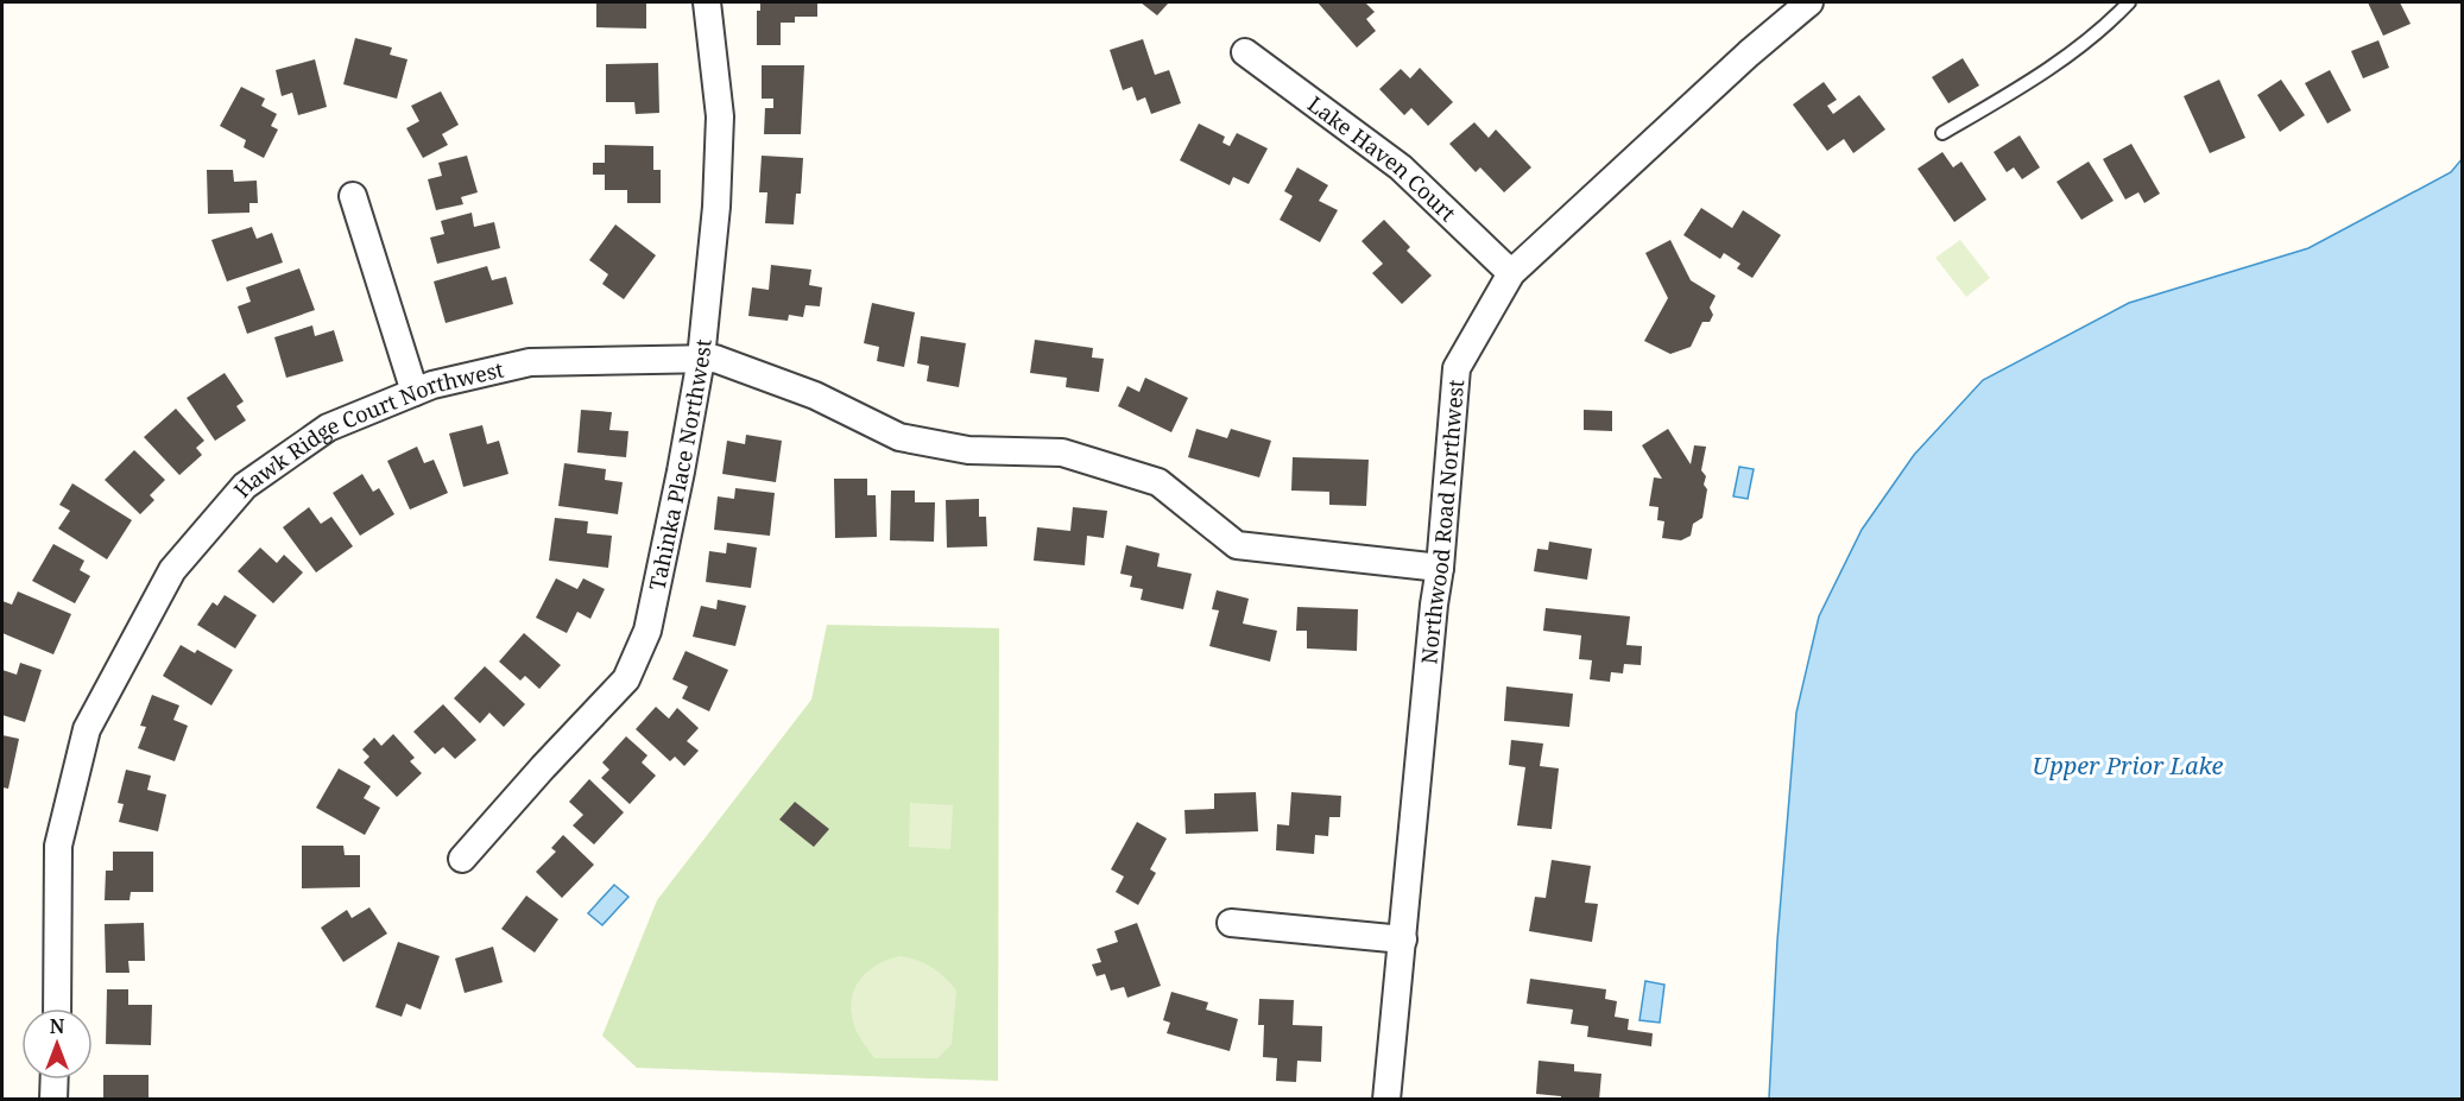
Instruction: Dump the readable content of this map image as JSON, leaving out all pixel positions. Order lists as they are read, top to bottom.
{
  "streets": {
    "street": [
      "Lake Haven Court",
      "Hawk Ridge Court Northwest",
      "Tahinka Place Northwest",
      "Northwood Road Northwest"
    ]
  },
  "crossings": [
    ["Lake Haven Court", "Northwood Road Northwest"],
    ["Hawk Ridge Court Northwest", "Tahinka Place Northwest"],
    ["Hawk Ridge Court Northwest", "Northwood Road Northwest"]
  ],
  "water": ["Upper Prior Lake"],
  "north": "top"
}
